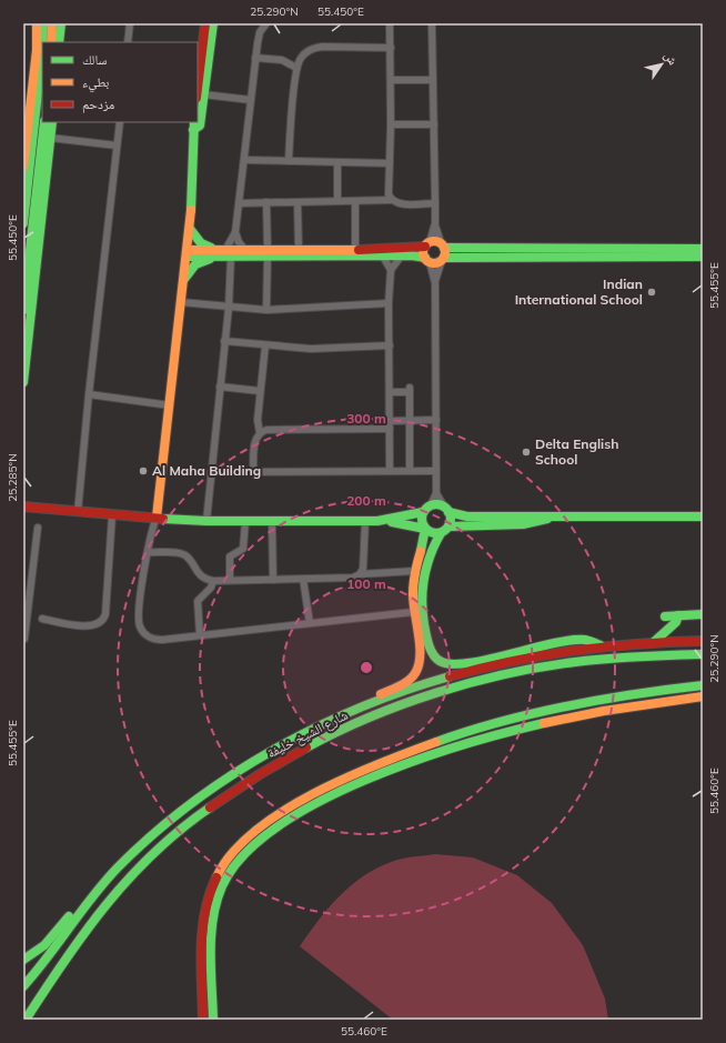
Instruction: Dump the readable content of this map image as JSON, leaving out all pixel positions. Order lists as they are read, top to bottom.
{
  "streets": {
    "main road": ["شارع الشيخ خليفة"]
  },
  "places": ["Indian International School", "Delta English School", "Al Maha Building"],
  "legend": ["سالك", "بطيء", "مزدحم"],
  "north": "top right",
  "coordinates": [
    "25.290°N",
    "55.450°E",
    "55.455°E",
    "25.285°N",
    "55.460°E"
  ],
  "rings": ["300 m", "200 m", "100 m"]
}
